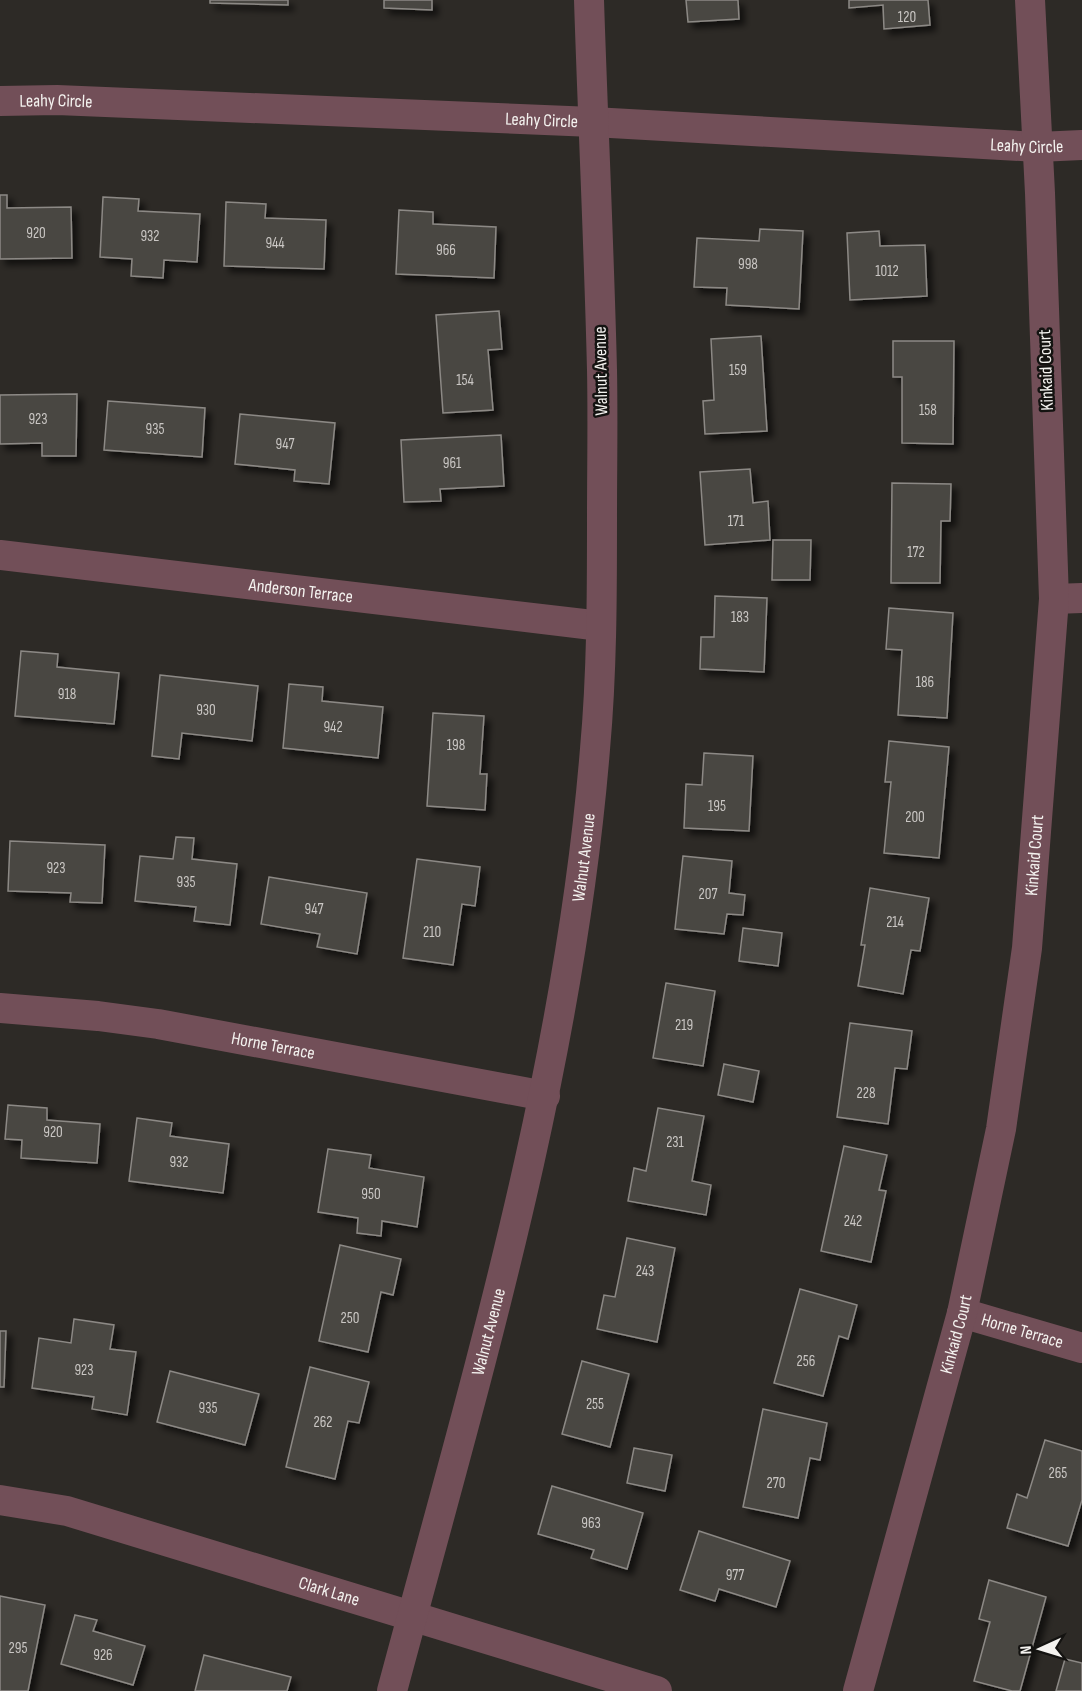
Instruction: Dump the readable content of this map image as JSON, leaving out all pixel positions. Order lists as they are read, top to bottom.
{
  "streets": {
    "street": [
      "Leahy Circle",
      "Kinkaid Court",
      "Walnut Avenue",
      "Anderson Terrace",
      "Horne Terrace",
      "Clark Lane"
    ]
  },
  "crossings": [
    ["Leahy Circle", "Kinkaid Court"],
    ["Leahy Circle", "Walnut Avenue"],
    ["Kinkaid Court", "Horne Terrace"],
    ["Walnut Avenue", "Anderson Terrace"],
    ["Walnut Avenue", "Horne Terrace"],
    ["Walnut Avenue", "Clark Lane"]
  ],
  "house_numbers": [
    "120",
    "920",
    "932",
    "944",
    "966",
    "998",
    "1012",
    "159",
    "154",
    "158",
    "923",
    "935",
    "947",
    "961",
    "171",
    "172",
    "183",
    "186",
    "918",
    "930",
    "942",
    "198",
    "195",
    "200",
    "923",
    "935",
    "207",
    "947",
    "214",
    "210",
    "219",
    "228",
    "920",
    "231",
    "932",
    "950",
    "242",
    "243",
    "250",
    "256",
    "923",
    "255",
    "935",
    "262",
    "265",
    "270",
    "963",
    "977",
    "295",
    "926"
  ],
  "north": "left"
}
